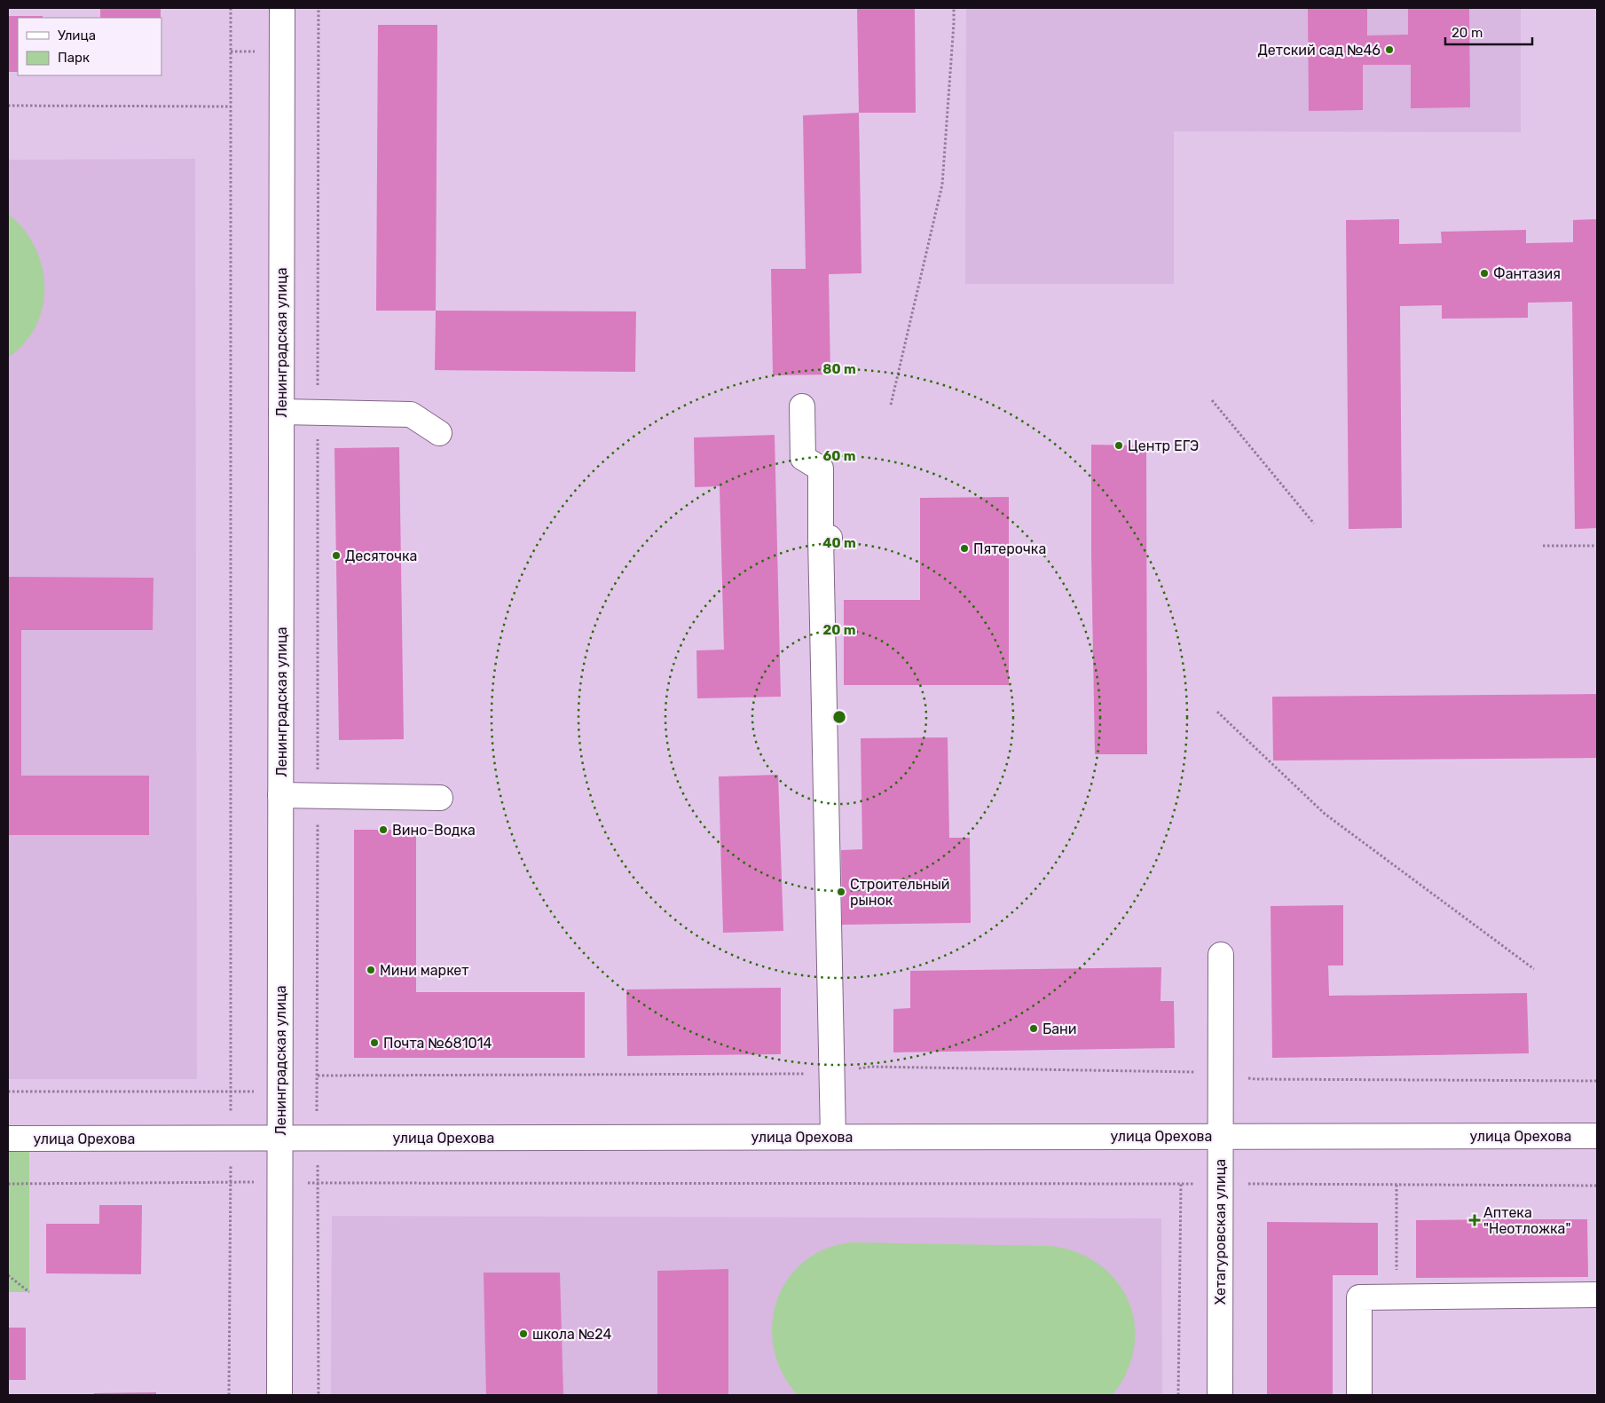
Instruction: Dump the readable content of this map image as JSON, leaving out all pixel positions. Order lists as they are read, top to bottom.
{
  "streets": {
    "street": ["Ленинградская улица", "улица Орехова", "Хетагуровская улица"]
  },
  "crossings": [
    ["Ленинградская улица", "улица Орехова"],
    ["улица Орехова", "Хетагуровская улица"]
  ],
  "places": {
    "other": [
      "Детский сад №46",
      "Фантазия",
      "Центр ЕГЭ",
      "Пятерочка",
      "Десяточка",
      "Вино-Водка",
      "Строительный рынок",
      "Мини маркет",
      "Бани",
      "Почта №681014",
      "школа №24"
    ],
    "health": ["Аптека \"Неотложка\""]
  },
  "legend": ["Улица", "Парк"],
  "scale_bar": "20 m",
  "rings": [
    "80 m",
    "60 m",
    "40 m",
    "20 m"
  ]
}
